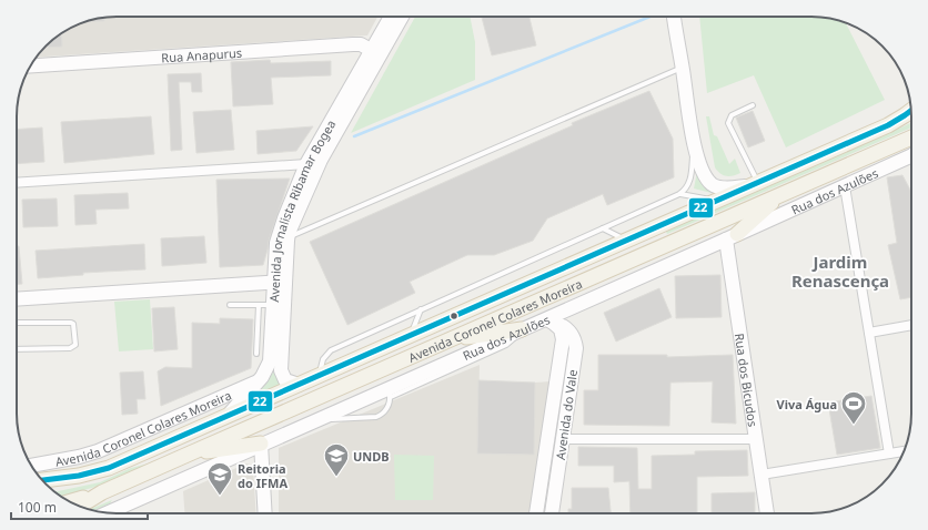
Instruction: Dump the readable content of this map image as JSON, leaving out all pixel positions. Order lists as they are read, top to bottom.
{
  "streets": {
    "main road": [
      "Rua Anapurus",
      "Rua dos Azulões",
      "Avenida Jornalista Ribamar Bogea",
      "Avenida Coronel Colares Moreira",
      "Rua dos Bicudos",
      "Avenida do Vale"
    ]
  },
  "crossings": [
    ["Rua Anapurus", "Avenida Jornalista Ribamar Bogea"],
    ["Rua dos Azulões", "Rua dos Bicudos"],
    ["Rua dos Azulões", "Avenida do Vale"],
    ["Avenida Jornalista Ribamar Bogea", "Avenida Coronel Colares Moreira"]
  ],
  "districts": ["Jardim Renascença"],
  "places": {
    "sports": ["Viva Água"],
    "school or university": ["UNDB", "Reitoria do IFMA"]
  },
  "lines": ["transit line 22"],
  "scale_bar": "100 m"
}
